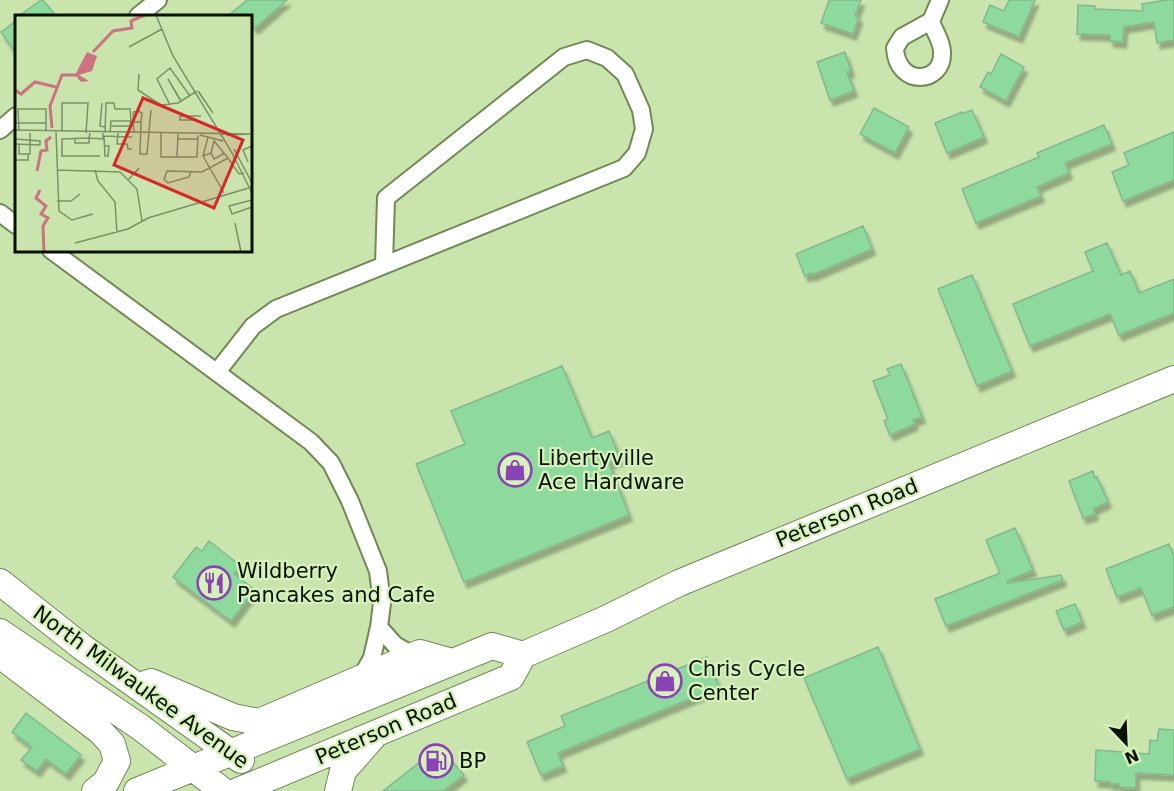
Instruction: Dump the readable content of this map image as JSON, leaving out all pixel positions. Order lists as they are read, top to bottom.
{
  "streets": {
    "main road": ["Peterson Road", "North Milwaukee Avenue"]
  },
  "crossings": [
    ["Peterson Road", "North Milwaukee Avenue"]
  ],
  "places": {
    "shop": ["Libertyville Ace Hardware", "Chris Cycle Center"],
    "restaurant": ["Wildberry Pancakes and Cafe"],
    "fuel station": ["BP"]
  },
  "north": "bottom right"
}
